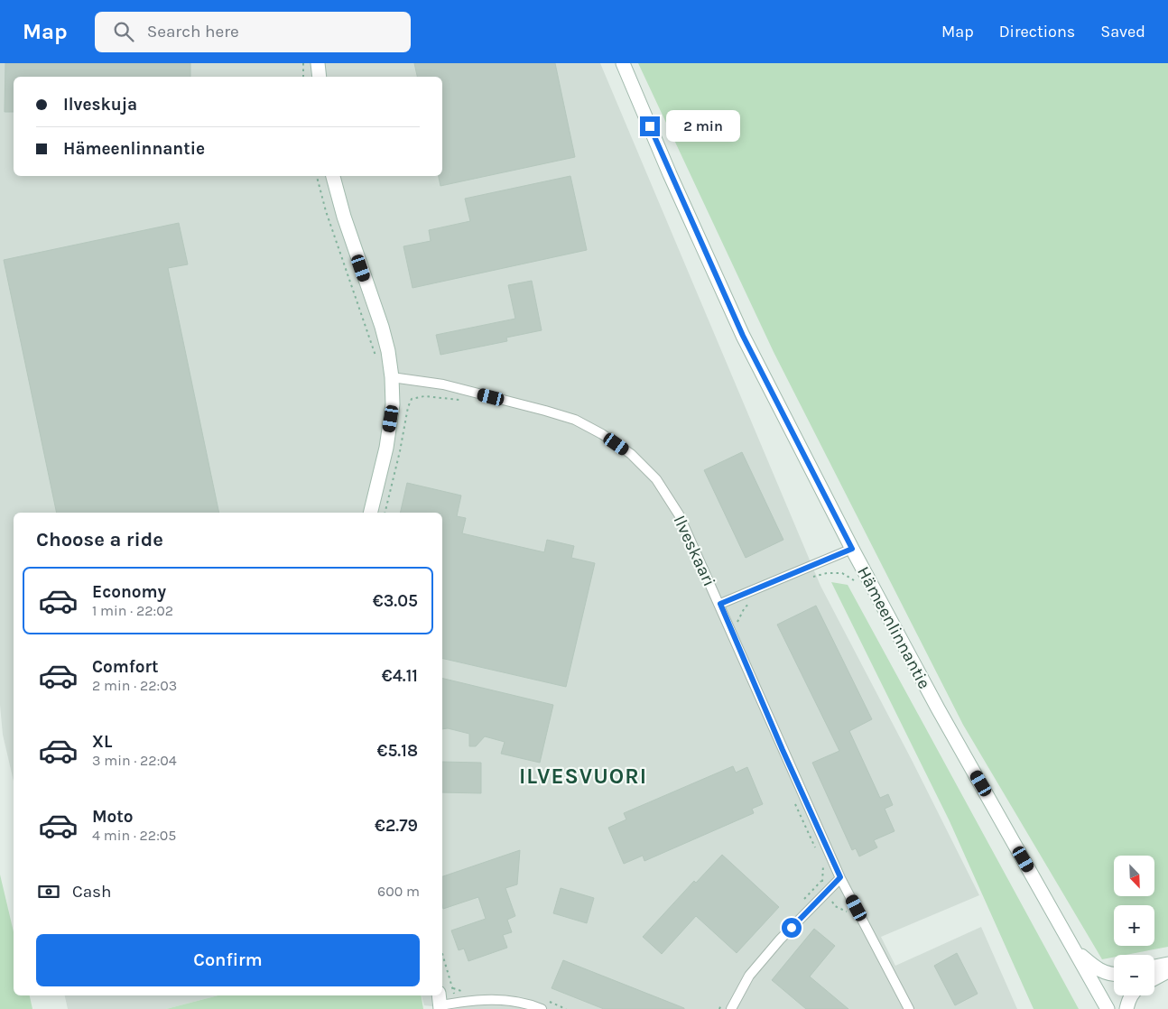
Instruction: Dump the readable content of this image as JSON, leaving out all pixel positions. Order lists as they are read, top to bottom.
{
  "streets": {
    "main road": ["Hämeenlinnantie"],
    "street": ["Ilveskaari"]
  },
  "districts": ["ILVESVUORI"],
  "north": "bottom right",
  "page": {
    "header": "Map",
    "search": "Search here",
    "nav": ["Map", "Directions", "Saved"],
    "banner": ["Ilveskuja", "Hämeenlinnantie"],
    "bubble": "2 min",
    "heading": "Choose a ride",
    "list": [
      {
        "name": "Economy",
        "note": "1 min · 22:02",
        "value": "€3.05"
      },
      {
        "name": "Comfort",
        "note": "2 min · 22:03",
        "value": "€4.11"
      },
      {
        "name": "XL",
        "note": "3 min · 22:04",
        "value": "€5.18"
      },
      {
        "name": "Moto",
        "note": "4 min · 22:05",
        "value": "€2.79"
      }
    ],
    "map_buttons": ["+", "−"],
    "pay": ["Cash", "600 m"],
    "buttons": "Confirm"
  }
}
